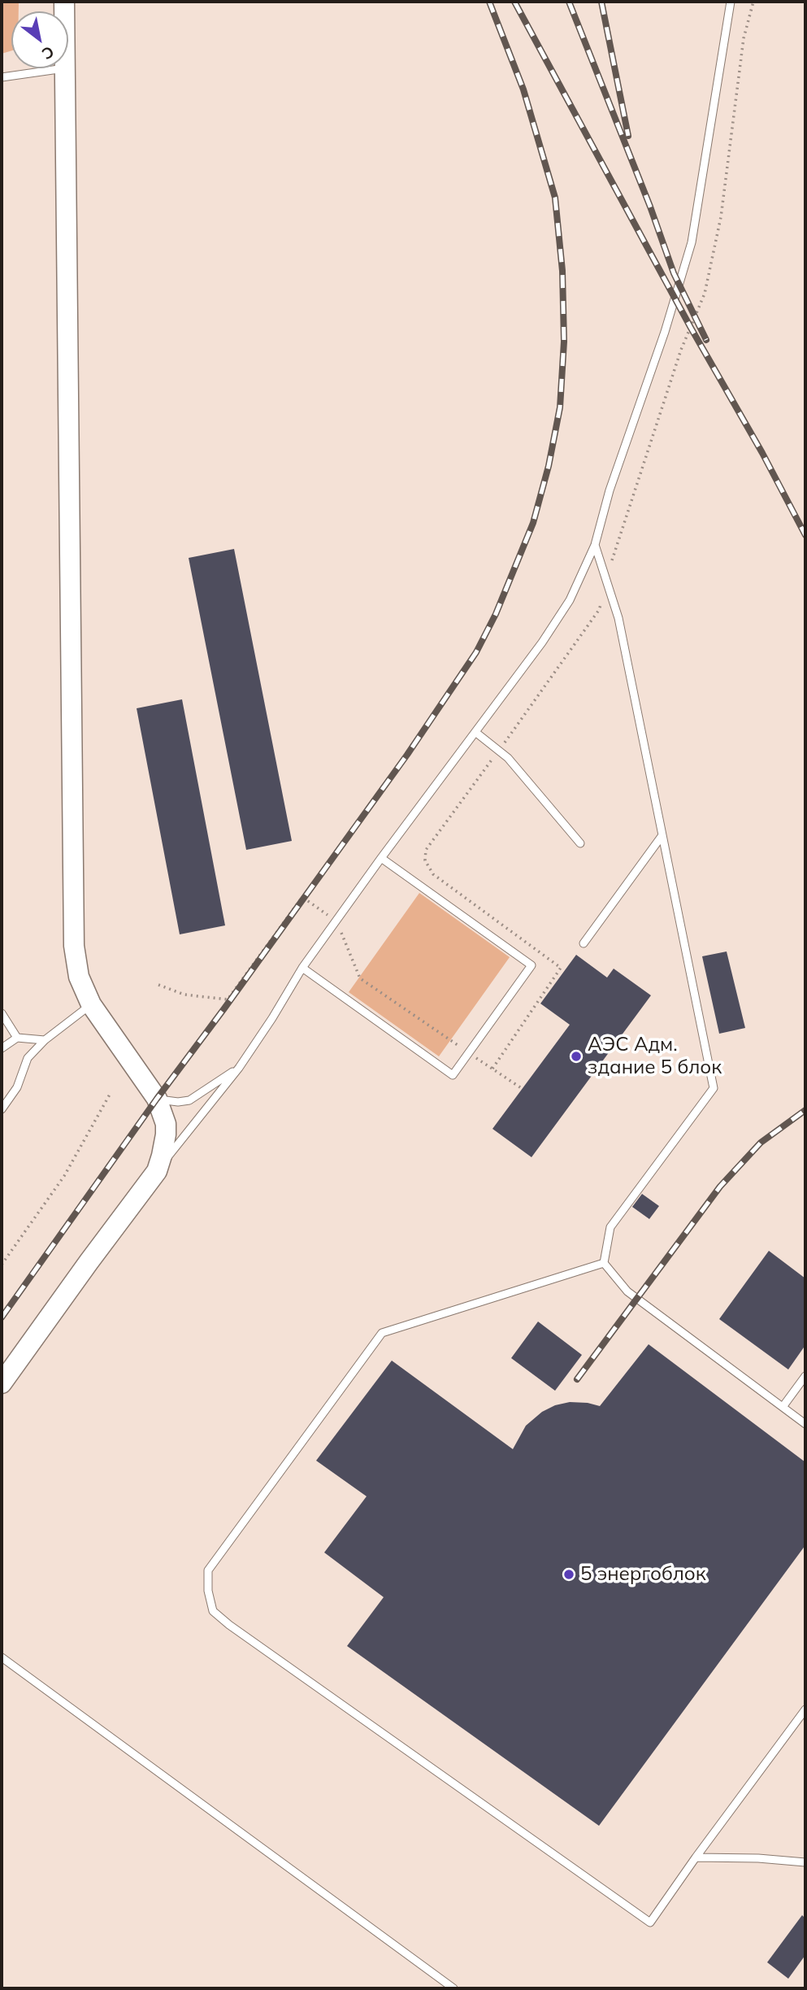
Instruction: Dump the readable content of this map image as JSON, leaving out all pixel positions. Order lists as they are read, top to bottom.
{
  "places": ["АЭС Адм. здание 5 блок", "5 энергоблок"],
  "north": "bottom right"
}
